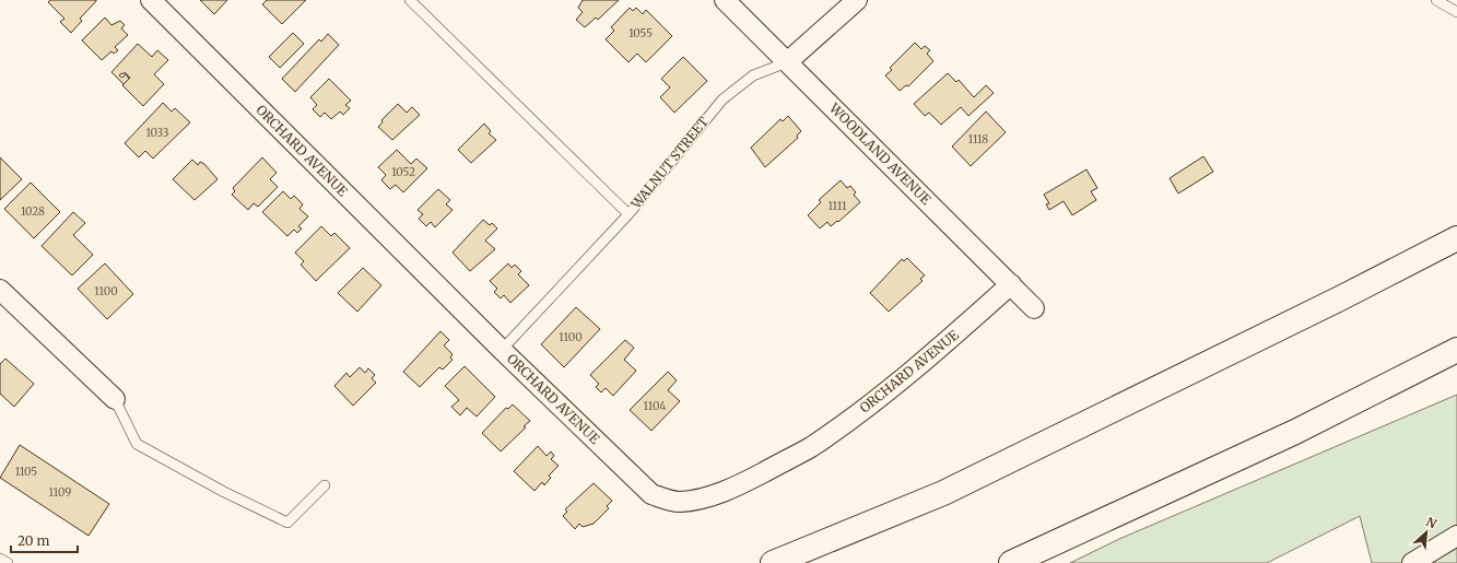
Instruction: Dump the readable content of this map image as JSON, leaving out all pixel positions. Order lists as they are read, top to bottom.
{
  "streets": {
    "street": ["ORCHARD AVENUE", "WOODLAND AVENUE", "WALNUT STREET"]
  },
  "crossings": [
    ["ORCHARD AVENUE", "WOODLAND AVENUE"],
    ["ORCHARD AVENUE", "WALNUT STREET"],
    ["WOODLAND AVENUE", "WALNUT STREET"]
  ],
  "house_numbers": [
    "1055",
    "1033",
    "1118",
    "1052",
    "1111",
    "1028",
    "1100",
    "1100",
    "1104",
    "1105",
    "1109"
  ],
  "scale_bar": "20 m",
  "north": "top right"
}
